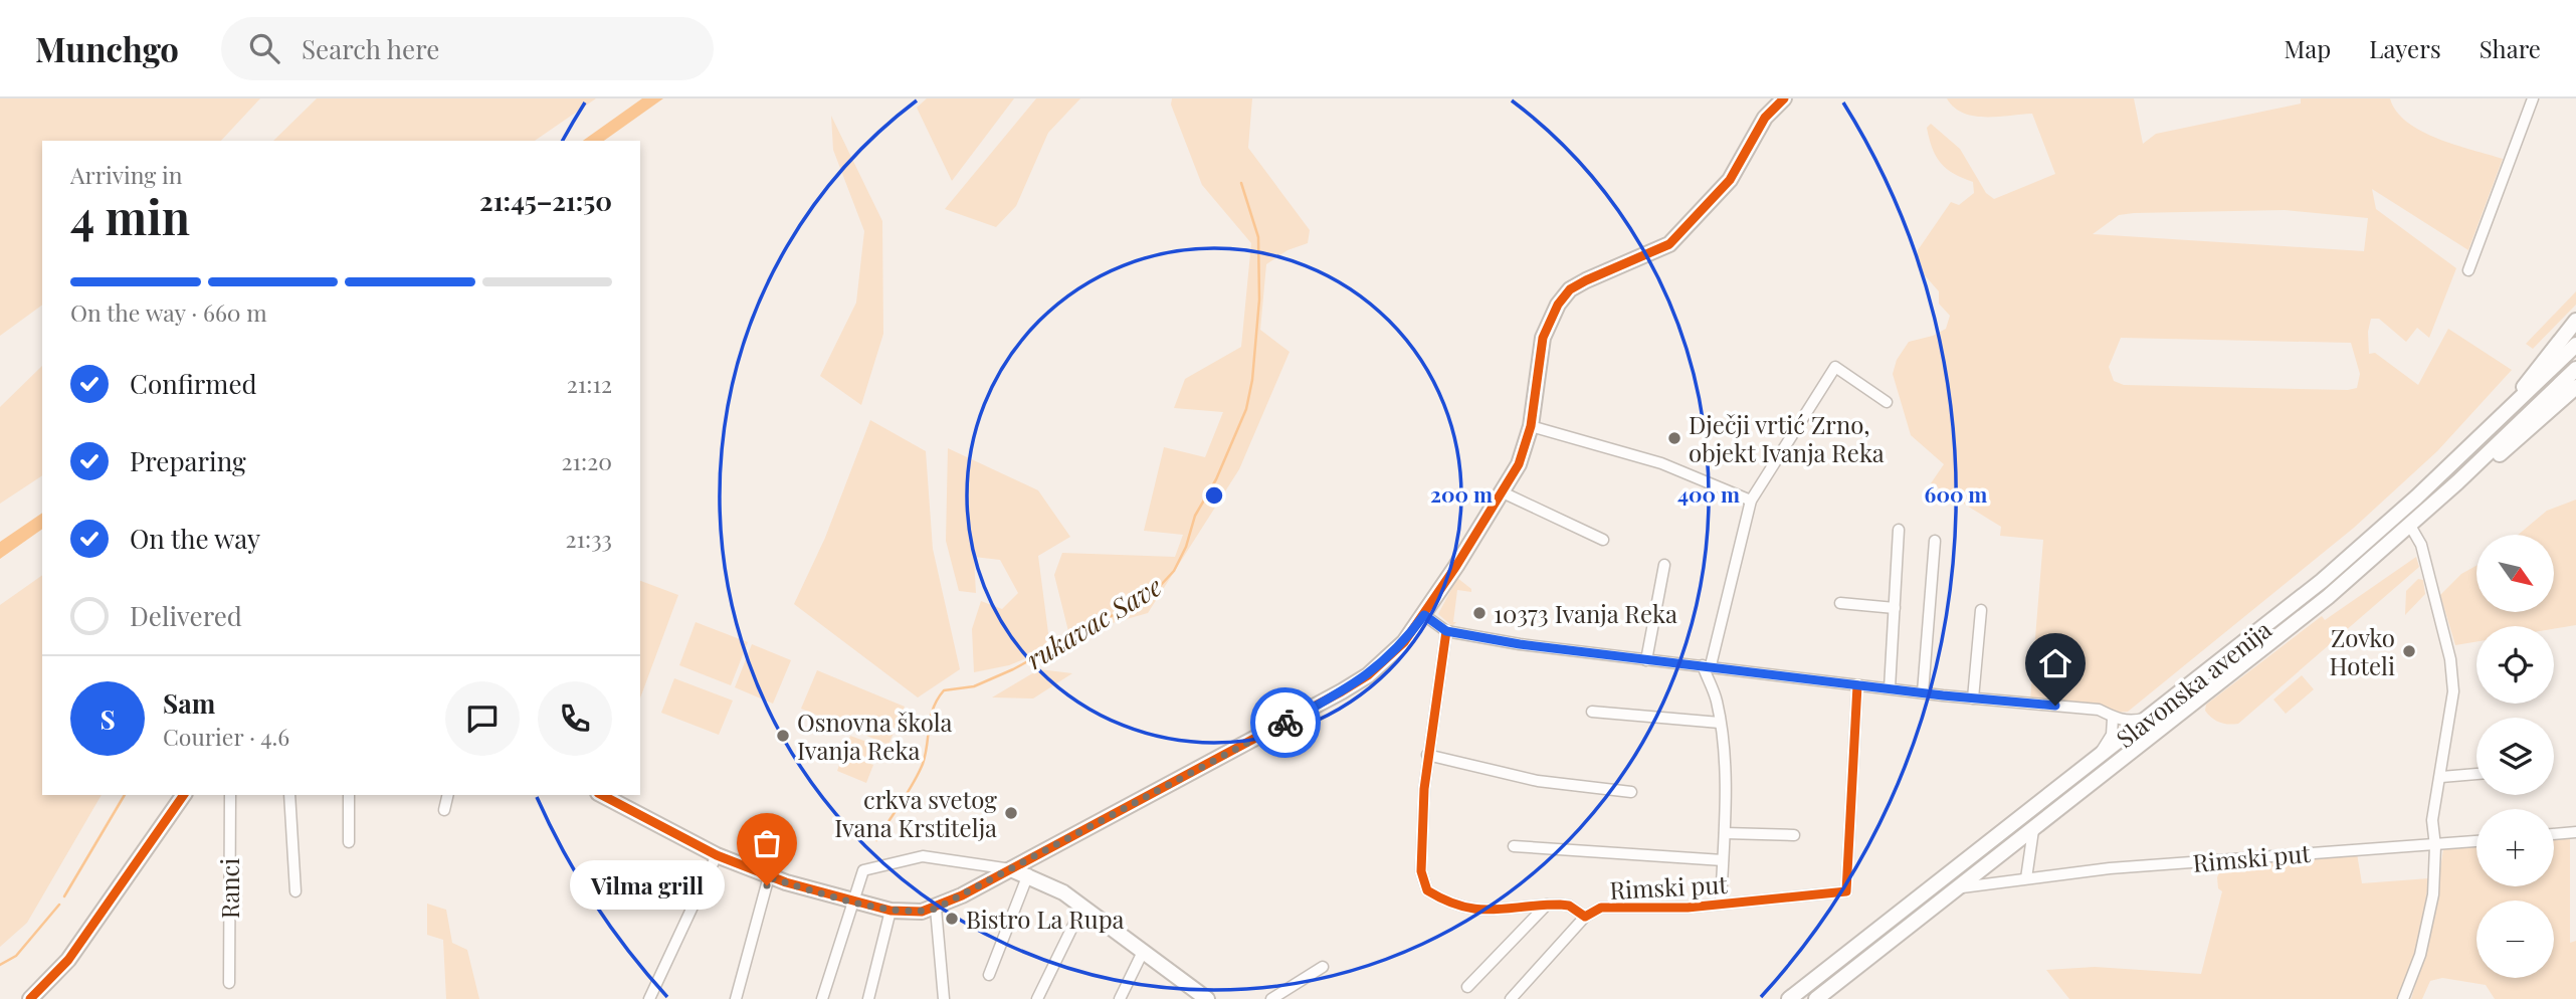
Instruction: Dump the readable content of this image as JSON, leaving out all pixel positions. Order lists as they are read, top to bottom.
{
  "streets": {
    "main road": ["Slavonska avenija"],
    "street": ["Rimski put", "Ranci"]
  },
  "crossings": [
    ["Slavonska avenija", "Rimski put"]
  ],
  "water": ["rukavac Save"],
  "places": [
    "Dječji vrtić Zrno, objekt Ivanja Reka",
    "10373 Ivanja Reka",
    "Zovko Hoteli",
    "Osnovna škola Ivanja Reka",
    "crkva svetog Ivana Krstitelja",
    "Vilma grill",
    "Bistro La Rupa"
  ],
  "north": "bottom right",
  "page": {
    "header": "Munchgo",
    "search": "Search here",
    "nav": ["Map", "Layers", "Share"],
    "heading": ["4 min", "Arriving in", "21:45–21:50"],
    "panel": ["Sam", "Courier · 4.6"],
    "bar": "On the way · 660 m",
    "list": [
      ["Confirmed", "21:12"],
      ["Preparing", "21:20"],
      ["On the way", "21:33"],
      "Delivered"
    ],
    "map_buttons": ["+", "−"],
    "round": "S",
    "bubble": "Vilma grill"
  },
  "rings": ["200 m", "400 m", "600 m"]
}
